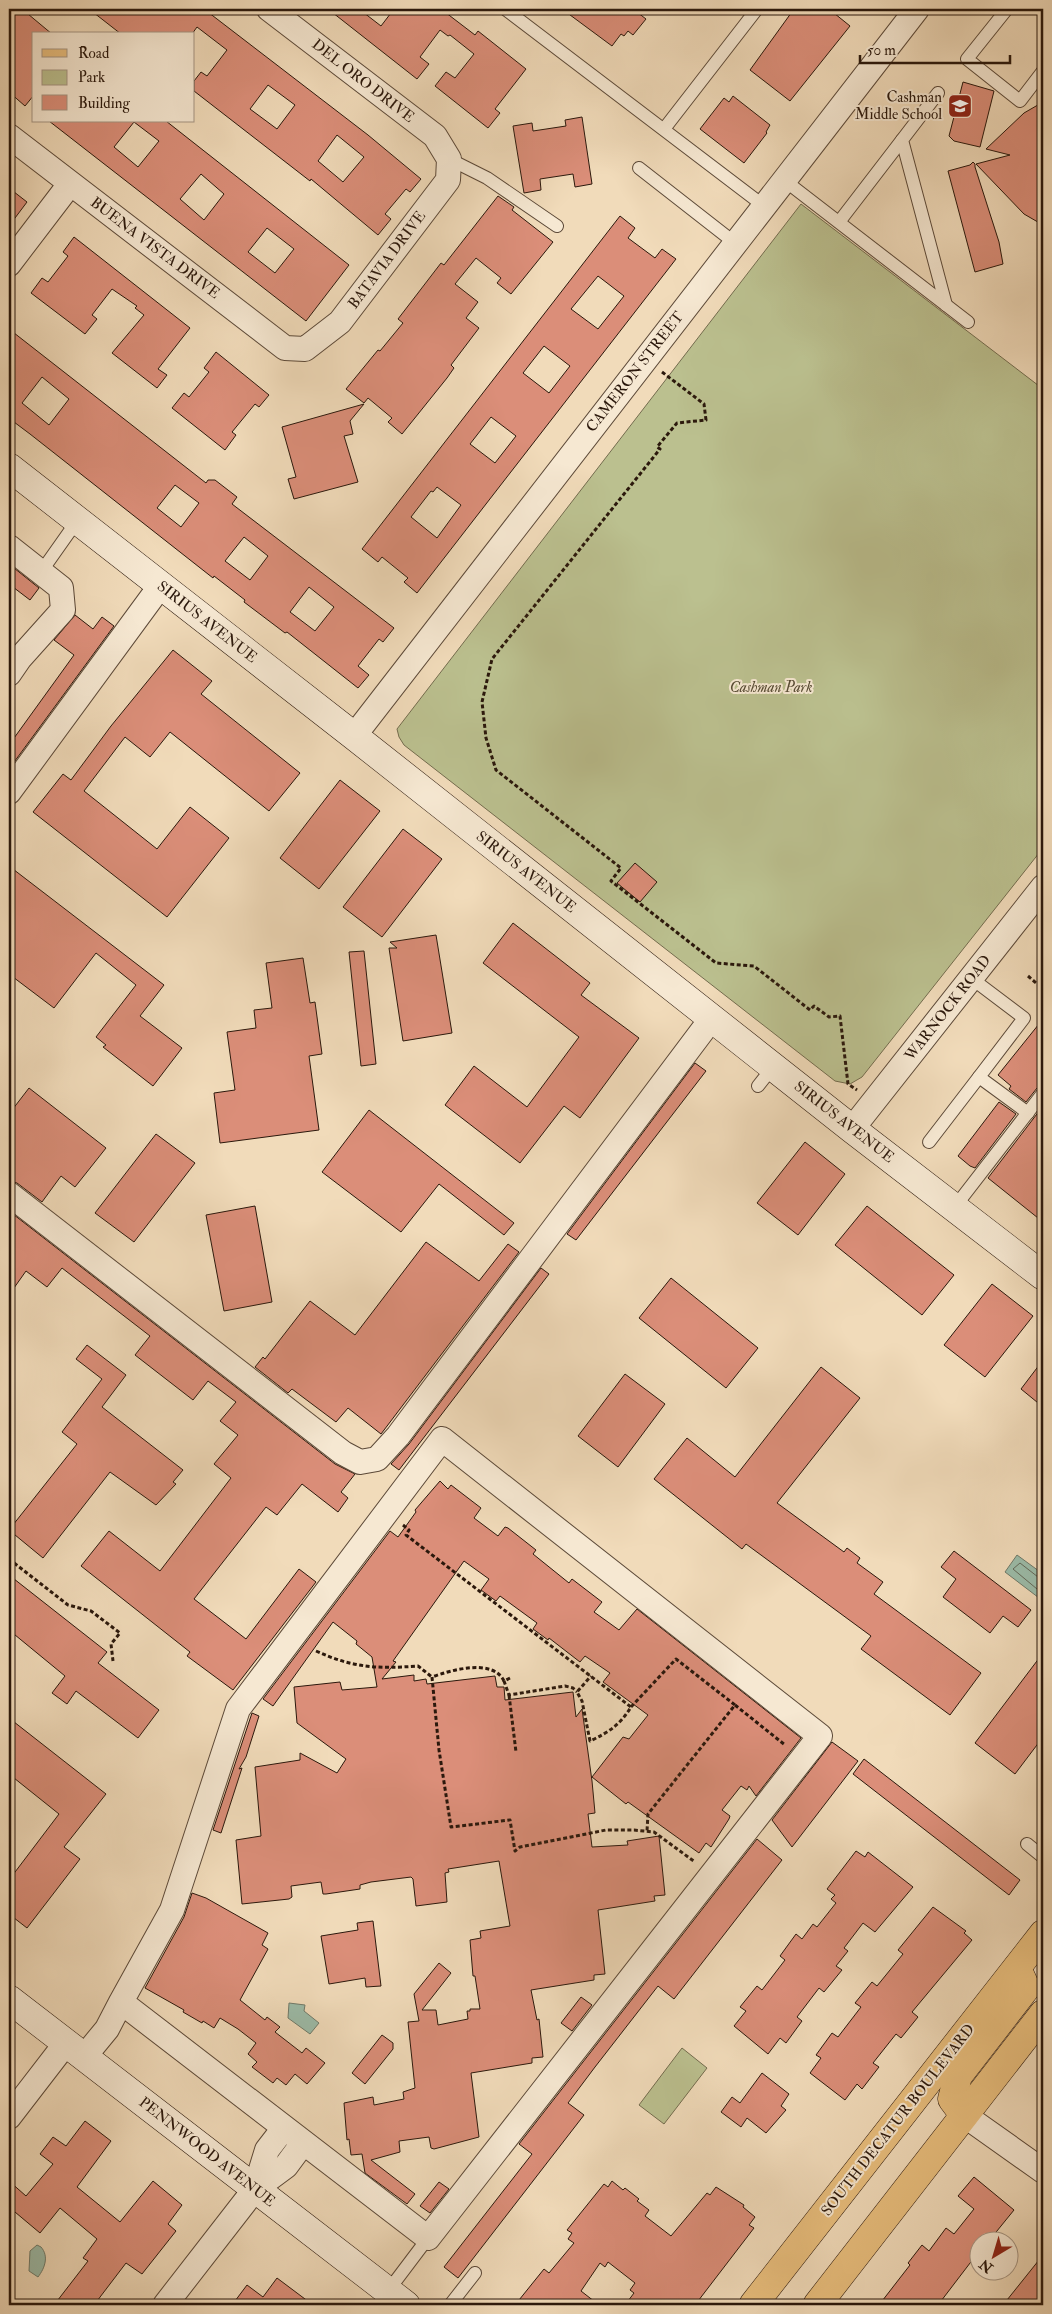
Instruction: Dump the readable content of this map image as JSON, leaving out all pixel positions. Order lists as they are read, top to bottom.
{
  "streets": {
    "main road": ["SOUTH DECATUR BOULEVARD"],
    "street": [
      "DEL ORO DRIVE",
      "BUENA VISTA DRIVE",
      "BATAVIA DRIVE",
      "CAMERON STREET",
      "SIRIUS AVENUE",
      "WARNOCK ROAD",
      "PENNWOOD AVENUE"
    ]
  },
  "crossings": [
    ["DEL ORO DRIVE", "BATAVIA DRIVE"],
    ["BUENA VISTA DRIVE", "BATAVIA DRIVE"],
    ["CAMERON STREET", "SIRIUS AVENUE"],
    ["SIRIUS AVENUE", "WARNOCK ROAD"]
  ],
  "parks": ["Cashman Park"],
  "places": {
    "school or university": ["Cashman Middle School"]
  },
  "legend": ["Road", "Park", "Building"],
  "scale_bar": "50 m",
  "north": "bottom left"
}
